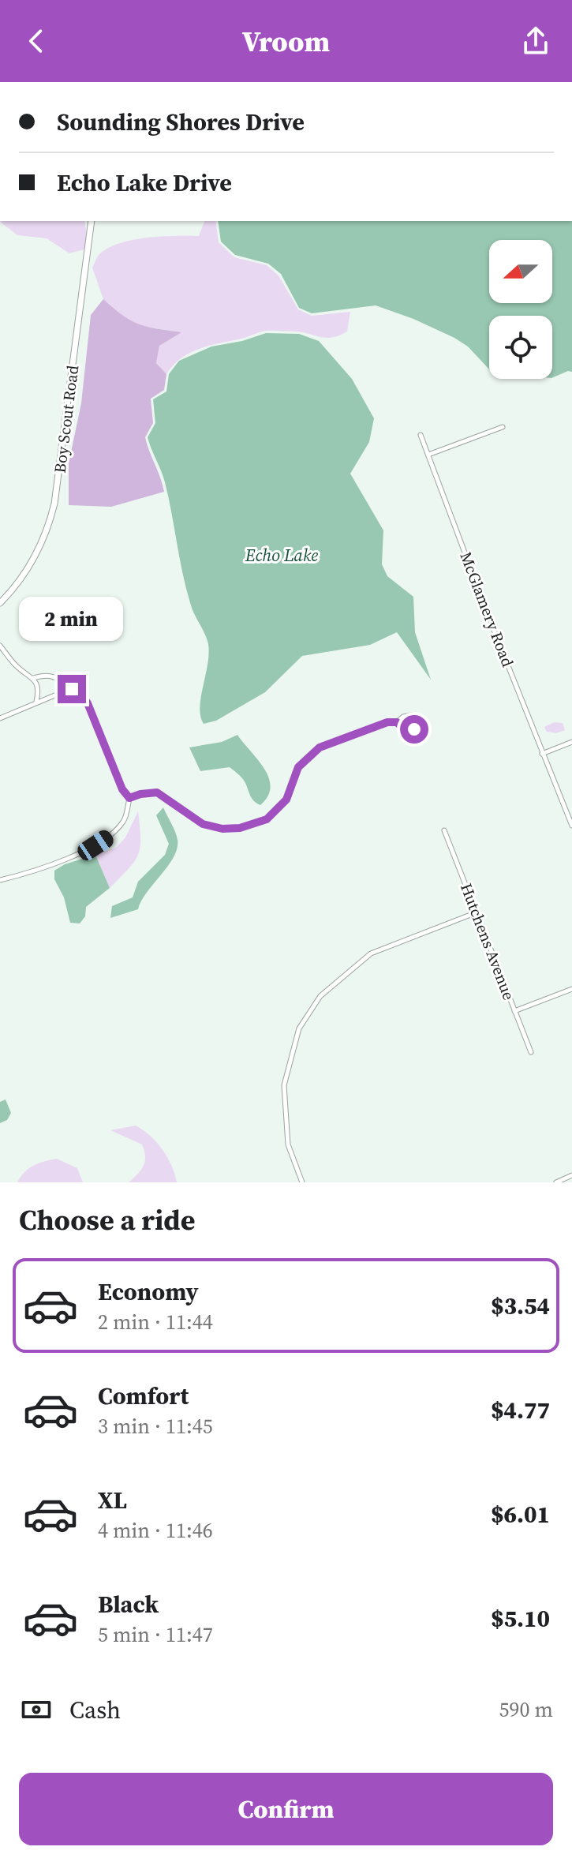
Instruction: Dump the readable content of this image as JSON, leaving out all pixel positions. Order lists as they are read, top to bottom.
{
  "streets": {
    "street": ["Boy Scout Road", "McGlamery Road", "Hutchens Avenue"]
  },
  "water": ["Echo Lake"],
  "north": "left",
  "page": {
    "header": "Vroom",
    "banner": ["Sounding Shores Drive", "Echo Lake Drive"],
    "bubble": "2 min",
    "heading": "Choose a ride",
    "list": [
      {
        "name": "Economy",
        "note": "2 min · 11:44",
        "value": "$3.54"
      },
      {
        "name": "Comfort",
        "note": "3 min · 11:45",
        "value": "$4.77"
      },
      {
        "name": "XL",
        "note": "4 min · 11:46",
        "value": "$6.01"
      },
      {
        "name": "Black",
        "note": "5 min · 11:47",
        "value": "$5.10"
      }
    ],
    "pay": ["Cash", "590 m"],
    "buttons": "Confirm"
  }
}
